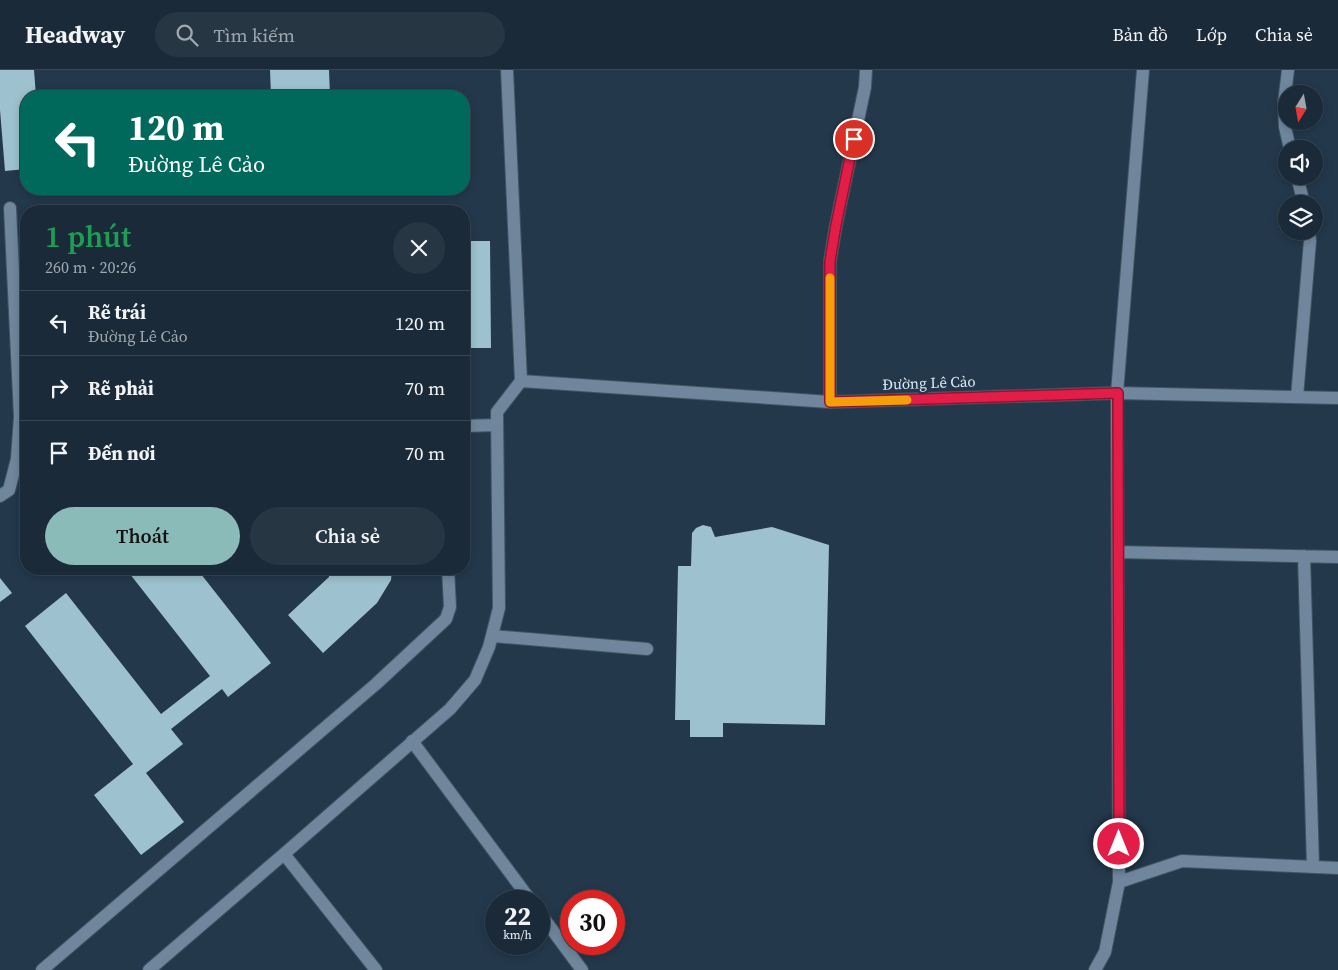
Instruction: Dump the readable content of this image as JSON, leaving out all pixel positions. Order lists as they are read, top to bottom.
{
  "streets": {
    "street": ["Đường Lê Cảo"]
  },
  "north": "bottom",
  "page": {
    "header": "Headway",
    "search": "Tìm kiếm",
    "nav": ["Bản đồ", "Lớp", "Chia sẻ"],
    "turn": ["120 m", "Đường Lê Cảo"],
    "heading": ["1 phút", "260 m · 20:26"],
    "list": [
      {
        "name": "Rẽ trái",
        "note": "Đường Lê Cảo",
        "value": "120 m"
      },
      {
        "name": "Rẽ phải",
        "value": "70 m"
      },
      {
        "name": "Đến nơi",
        "value": "70 m"
      }
    ],
    "buttons": ["Thoát", "Chia sẻ"],
    "speed": "22 km/h",
    "limit": "30"
  }
}
